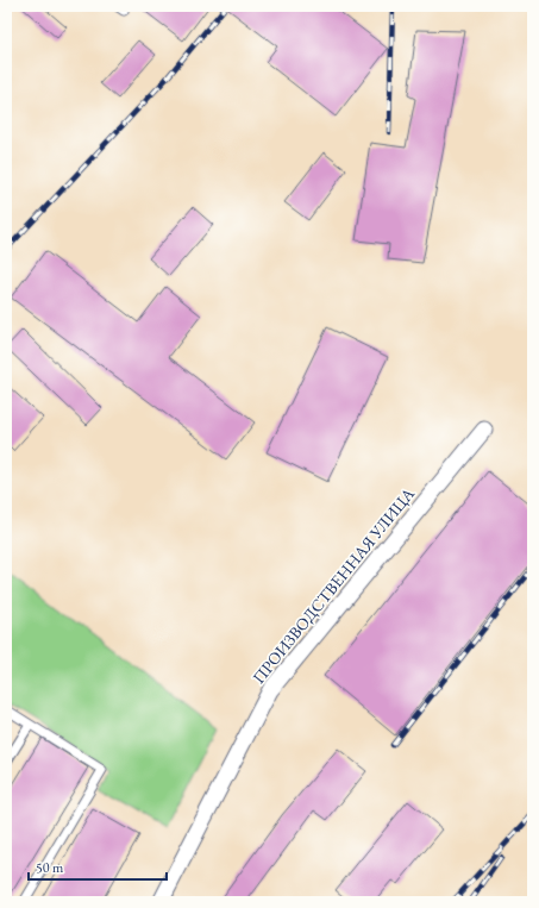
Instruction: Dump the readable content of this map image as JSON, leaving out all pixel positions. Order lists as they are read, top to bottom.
{
  "streets": {
    "street": ["ПРОИЗВОДСТВЕННАЯ УЛИЦА"]
  },
  "scale_bar": "50 m"
}
